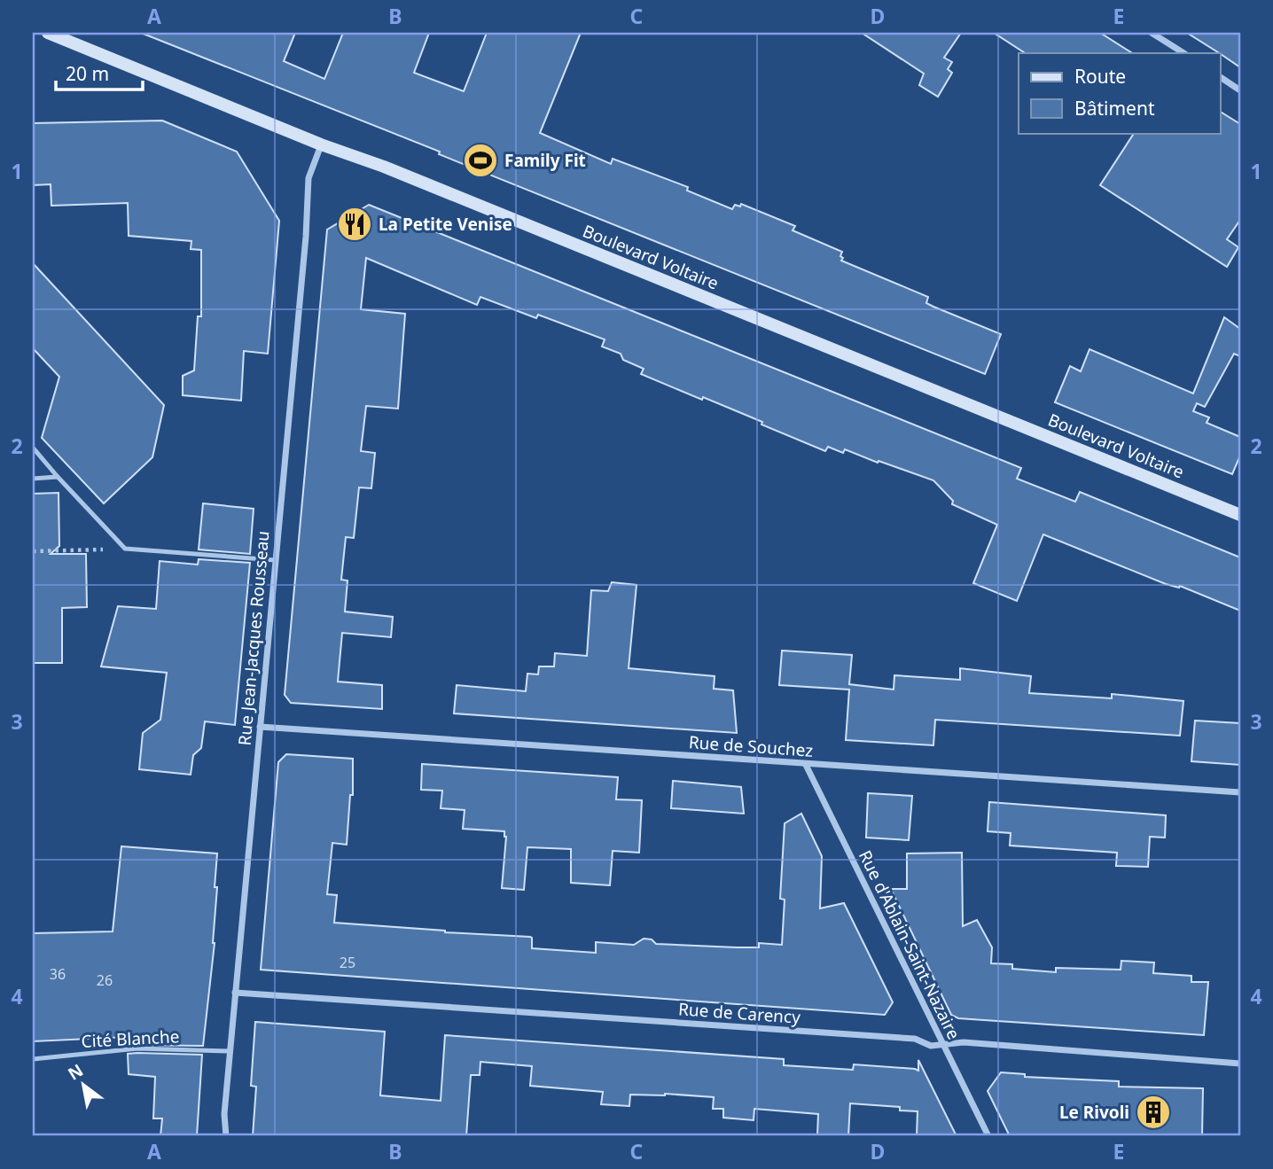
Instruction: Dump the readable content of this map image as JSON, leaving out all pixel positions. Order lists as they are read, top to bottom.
{
  "streets": {
    "street": [
      "Boulevard Voltaire",
      "Rue Jean-Jacques Rousseau",
      "Rue de Souchez",
      "Rue d'Ablain-Saint-Nazaire",
      "Rue de Carency"
    ],
    "lane": ["Cité Blanche"]
  },
  "crossings": [
    ["Boulevard Voltaire", "Rue Jean-Jacques Rousseau"],
    ["Rue Jean-Jacques Rousseau", "Rue de Souchez"],
    ["Rue Jean-Jacques Rousseau", "Rue de Carency"],
    ["Rue Jean-Jacques Rousseau", "Cité Blanche"],
    ["Rue de Souchez", "Rue d'Ablain-Saint-Nazaire"],
    ["Rue d'Ablain-Saint-Nazaire", "Rue de Carency"]
  ],
  "places": {
    "sports": ["Family Fit"],
    "restaurant": ["La Petite Venise"],
    "building": ["Le Rivoli"]
  },
  "house_numbers": ["25", "36", "26"],
  "legend": ["Route", "Bâtiment"],
  "scale_bar": "20 m",
  "north": "top left",
  "grid": {
    "columns": [
      "A",
      "B",
      "C",
      "D",
      "E"
    ],
    "rows": [
      "1",
      "2",
      "3",
      "4"
    ]
  }
}
